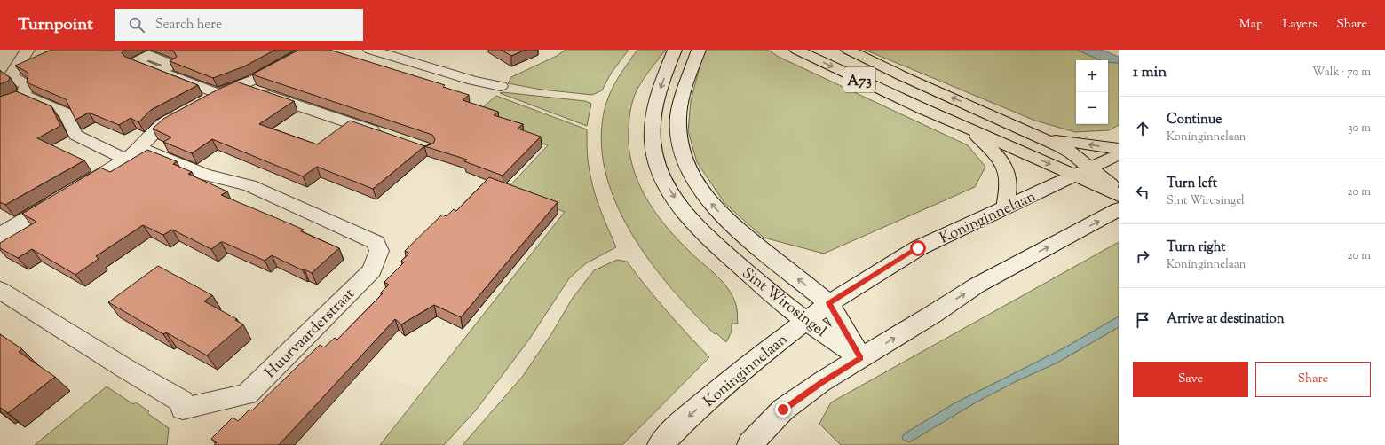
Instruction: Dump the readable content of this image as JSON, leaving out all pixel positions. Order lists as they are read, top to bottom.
{
  "streets": {
    "main road": [
      "A73",
      "Koninginnelaan",
      "Sint Wirosingel",
      "Huurvaarderstraat"
    ]
  },
  "crossings": [
    ["A73", "Koninginnelaan"],
    ["Koninginnelaan", "Sint Wirosingel"]
  ],
  "page": {
    "header": "Turnpoint",
    "search": "Search here",
    "nav": ["Map", "Layers", "Share"],
    "heading": ["1 min", "Walk · 70 m"],
    "map_buttons": ["+", "−"],
    "list": [
      ["Continue", "Koninginnelaan", "30 m"],
      ["Turn left", "Sint Wirosingel", "20 m"],
      ["Turn right", "Koninginnelaan", "20 m"],
      "Arrive at destination"
    ],
    "buttons": ["Save", "Share"]
  }
}
